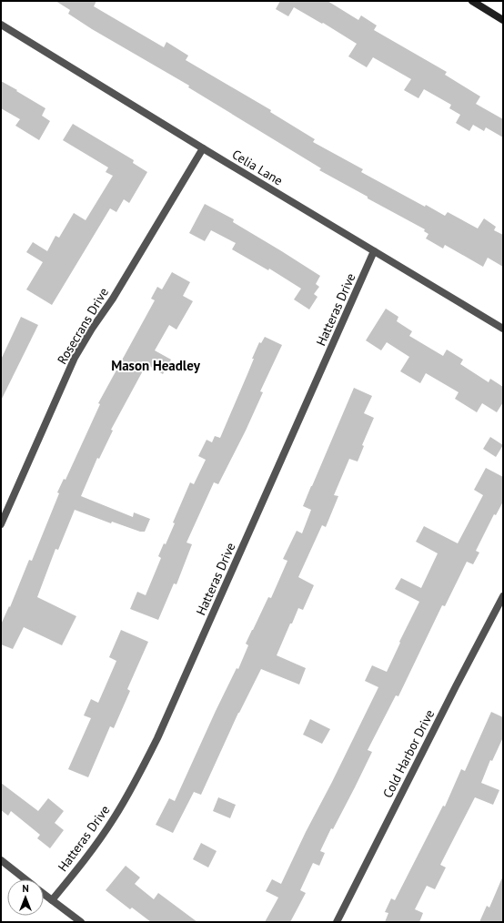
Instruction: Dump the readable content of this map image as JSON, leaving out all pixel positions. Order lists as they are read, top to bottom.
{
  "streets": {
    "street": [
      "Celia Lane",
      "Hatteras Drive",
      "Rosecrans Drive",
      "Cold Harbor Drive"
    ]
  },
  "crossings": [
    ["Celia Lane", "Hatteras Drive"],
    ["Celia Lane", "Rosecrans Drive"]
  ],
  "districts": ["Mason Headley"],
  "north": "top"
}
